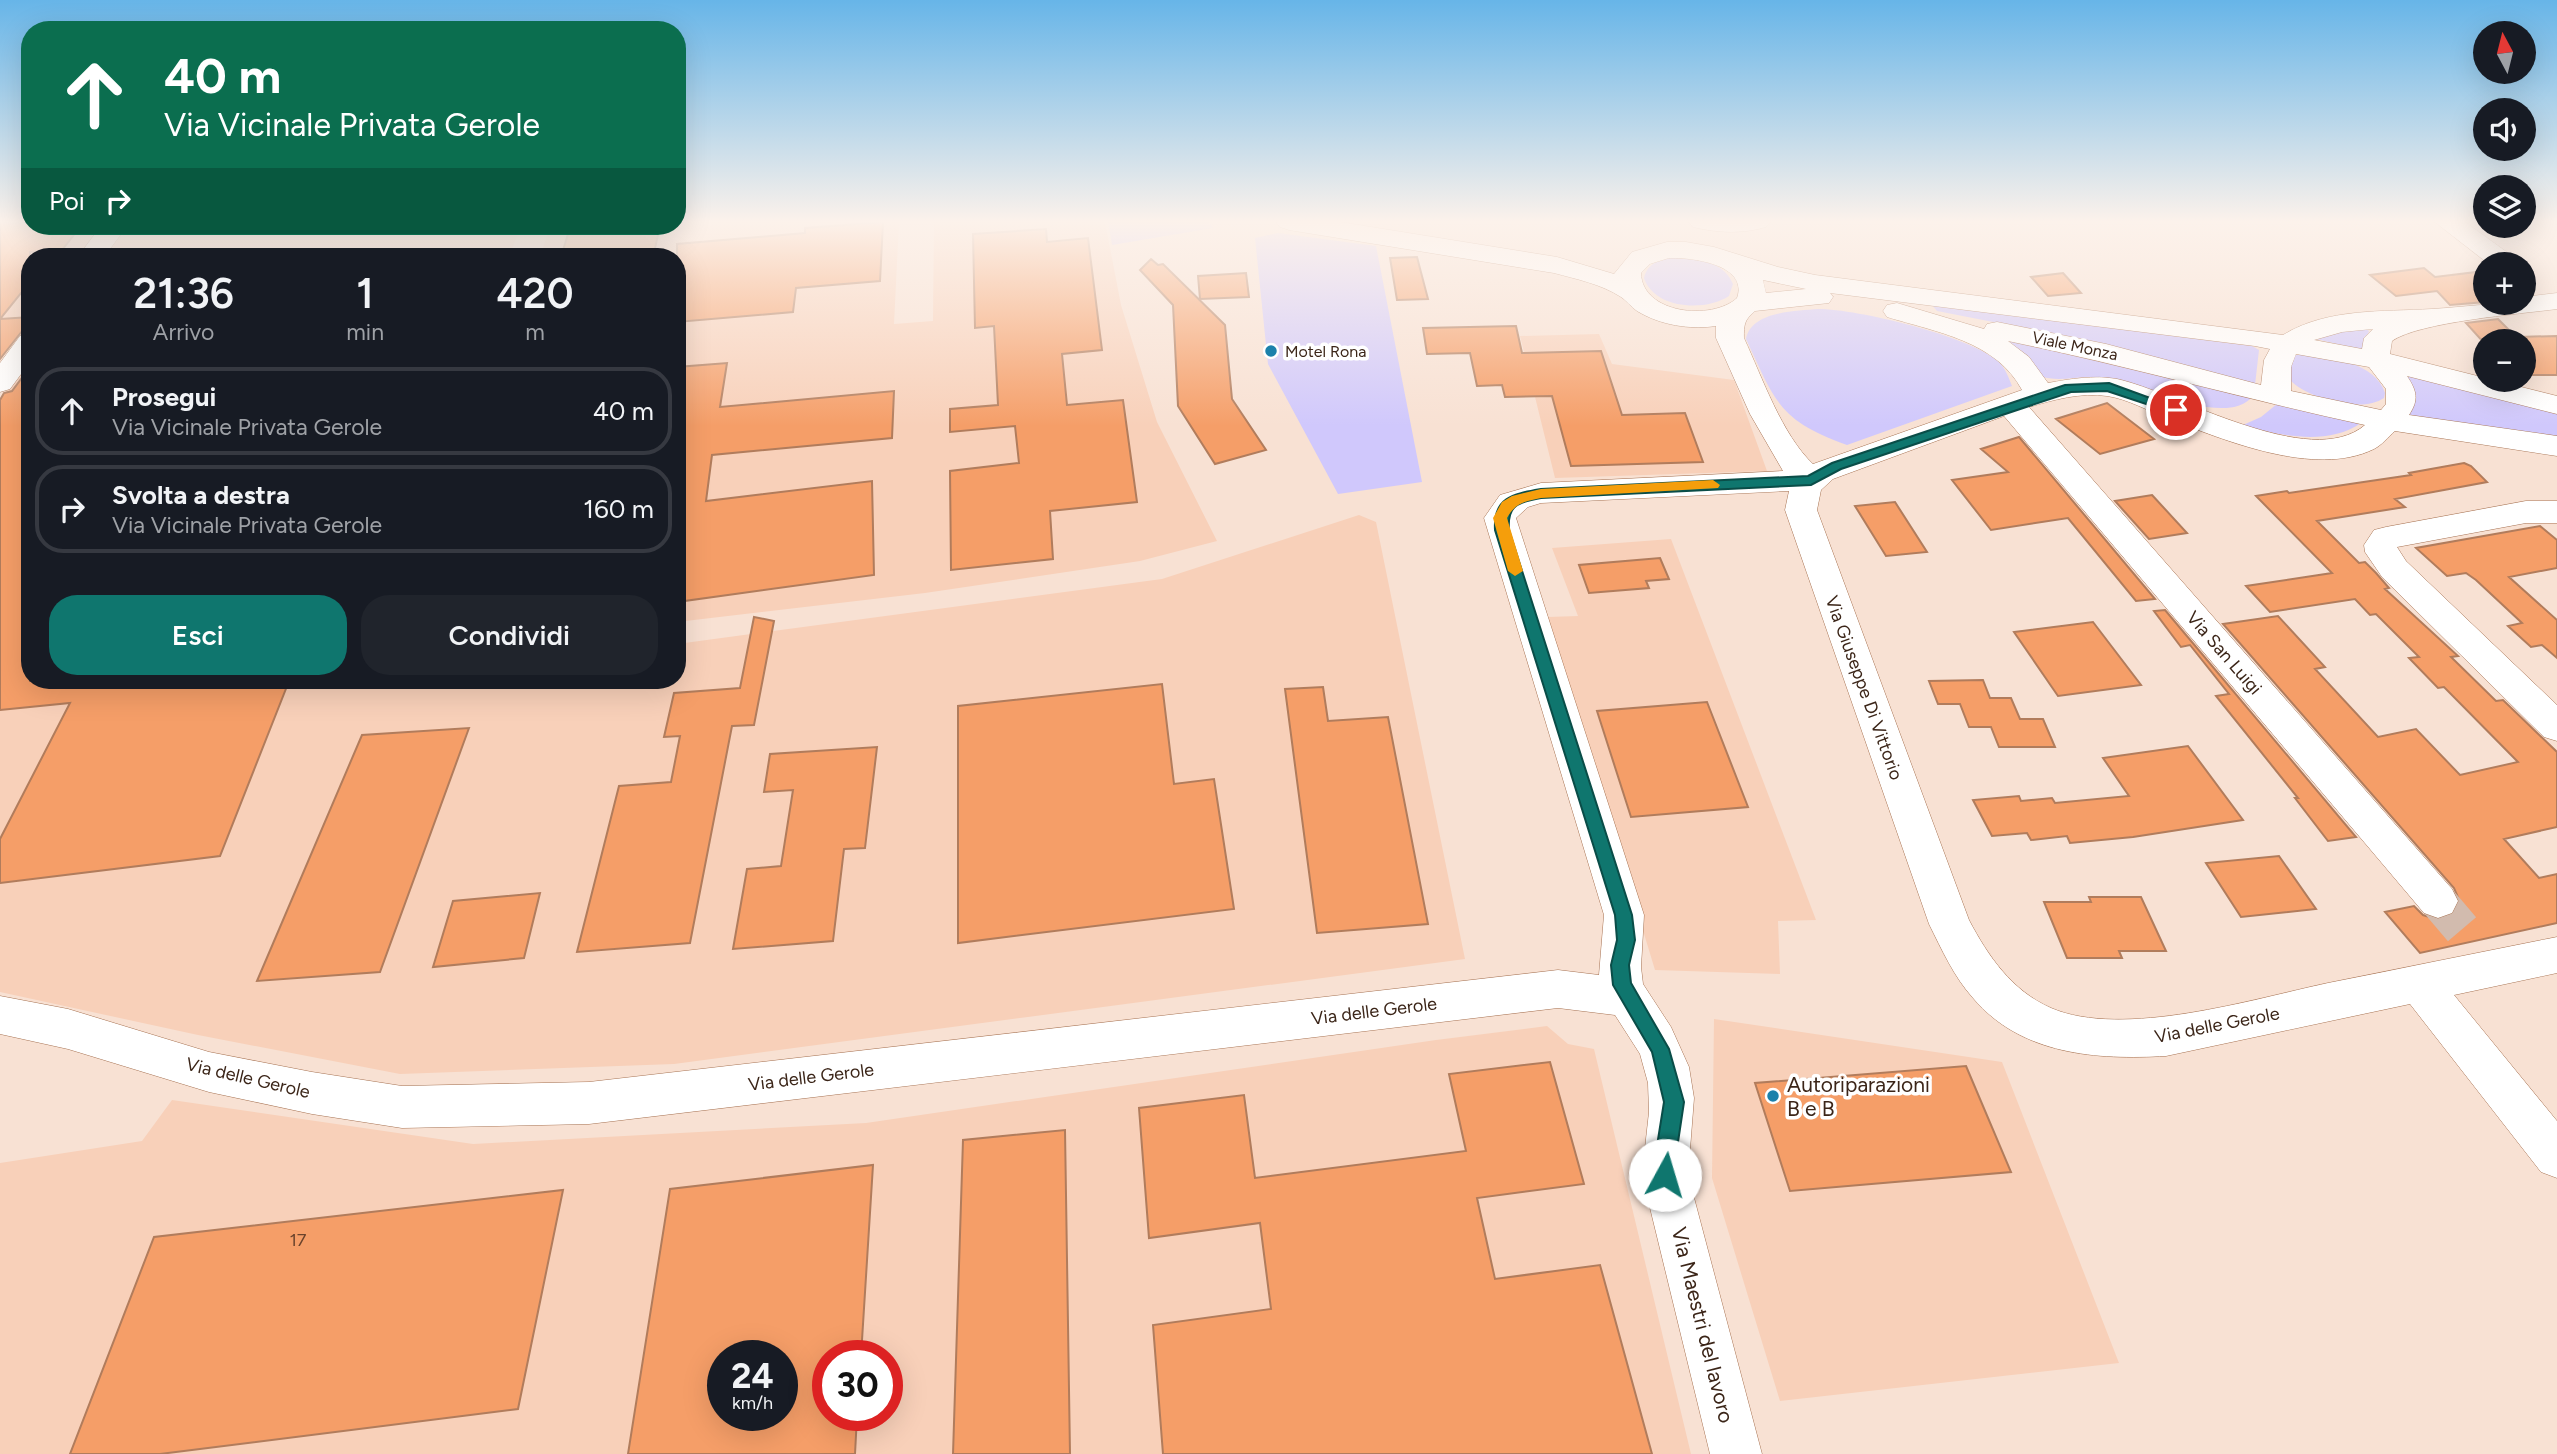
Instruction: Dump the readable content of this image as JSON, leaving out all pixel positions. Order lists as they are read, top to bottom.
{
  "streets": {
    "street": [
      "Viale Monza",
      "Via San Luigi",
      "Via Giuseppe Di Vittorio",
      "Via delle Gerole",
      "Via Maestri del lavoro"
    ]
  },
  "crossings": [
    ["Viale Monza", "Via San Luigi"],
    ["Via Giuseppe Di Vittorio", "Via delle Gerole"],
    ["Via Giuseppe Di Vittorio", "Via Maestri del lavoro"],
    ["Via delle Gerole", "Via Maestri del lavoro"]
  ],
  "places": ["Motel Rona", "Autoriparazioni B e B"],
  "house_numbers": ["17"],
  "north": "top",
  "page": {
    "map_buttons": ["+", "−"],
    "turn": ["40 m", "Via Vicinale Privata Gerole"],
    "then": "Poi",
    "eta": [
      "21:36",
      "Arrivo",
      "1",
      "min",
      "420",
      "m"
    ],
    "list": [
      {
        "name": "Prosegui",
        "note": "Via Vicinale Privata Gerole",
        "value": "40 m"
      },
      {
        "name": "Svolta a destra",
        "note": "Via Vicinale Privata Gerole",
        "value": "160 m"
      }
    ],
    "buttons": ["Esci", "Condividi"],
    "speed": "24 km/h",
    "limit": "30"
  }
}
